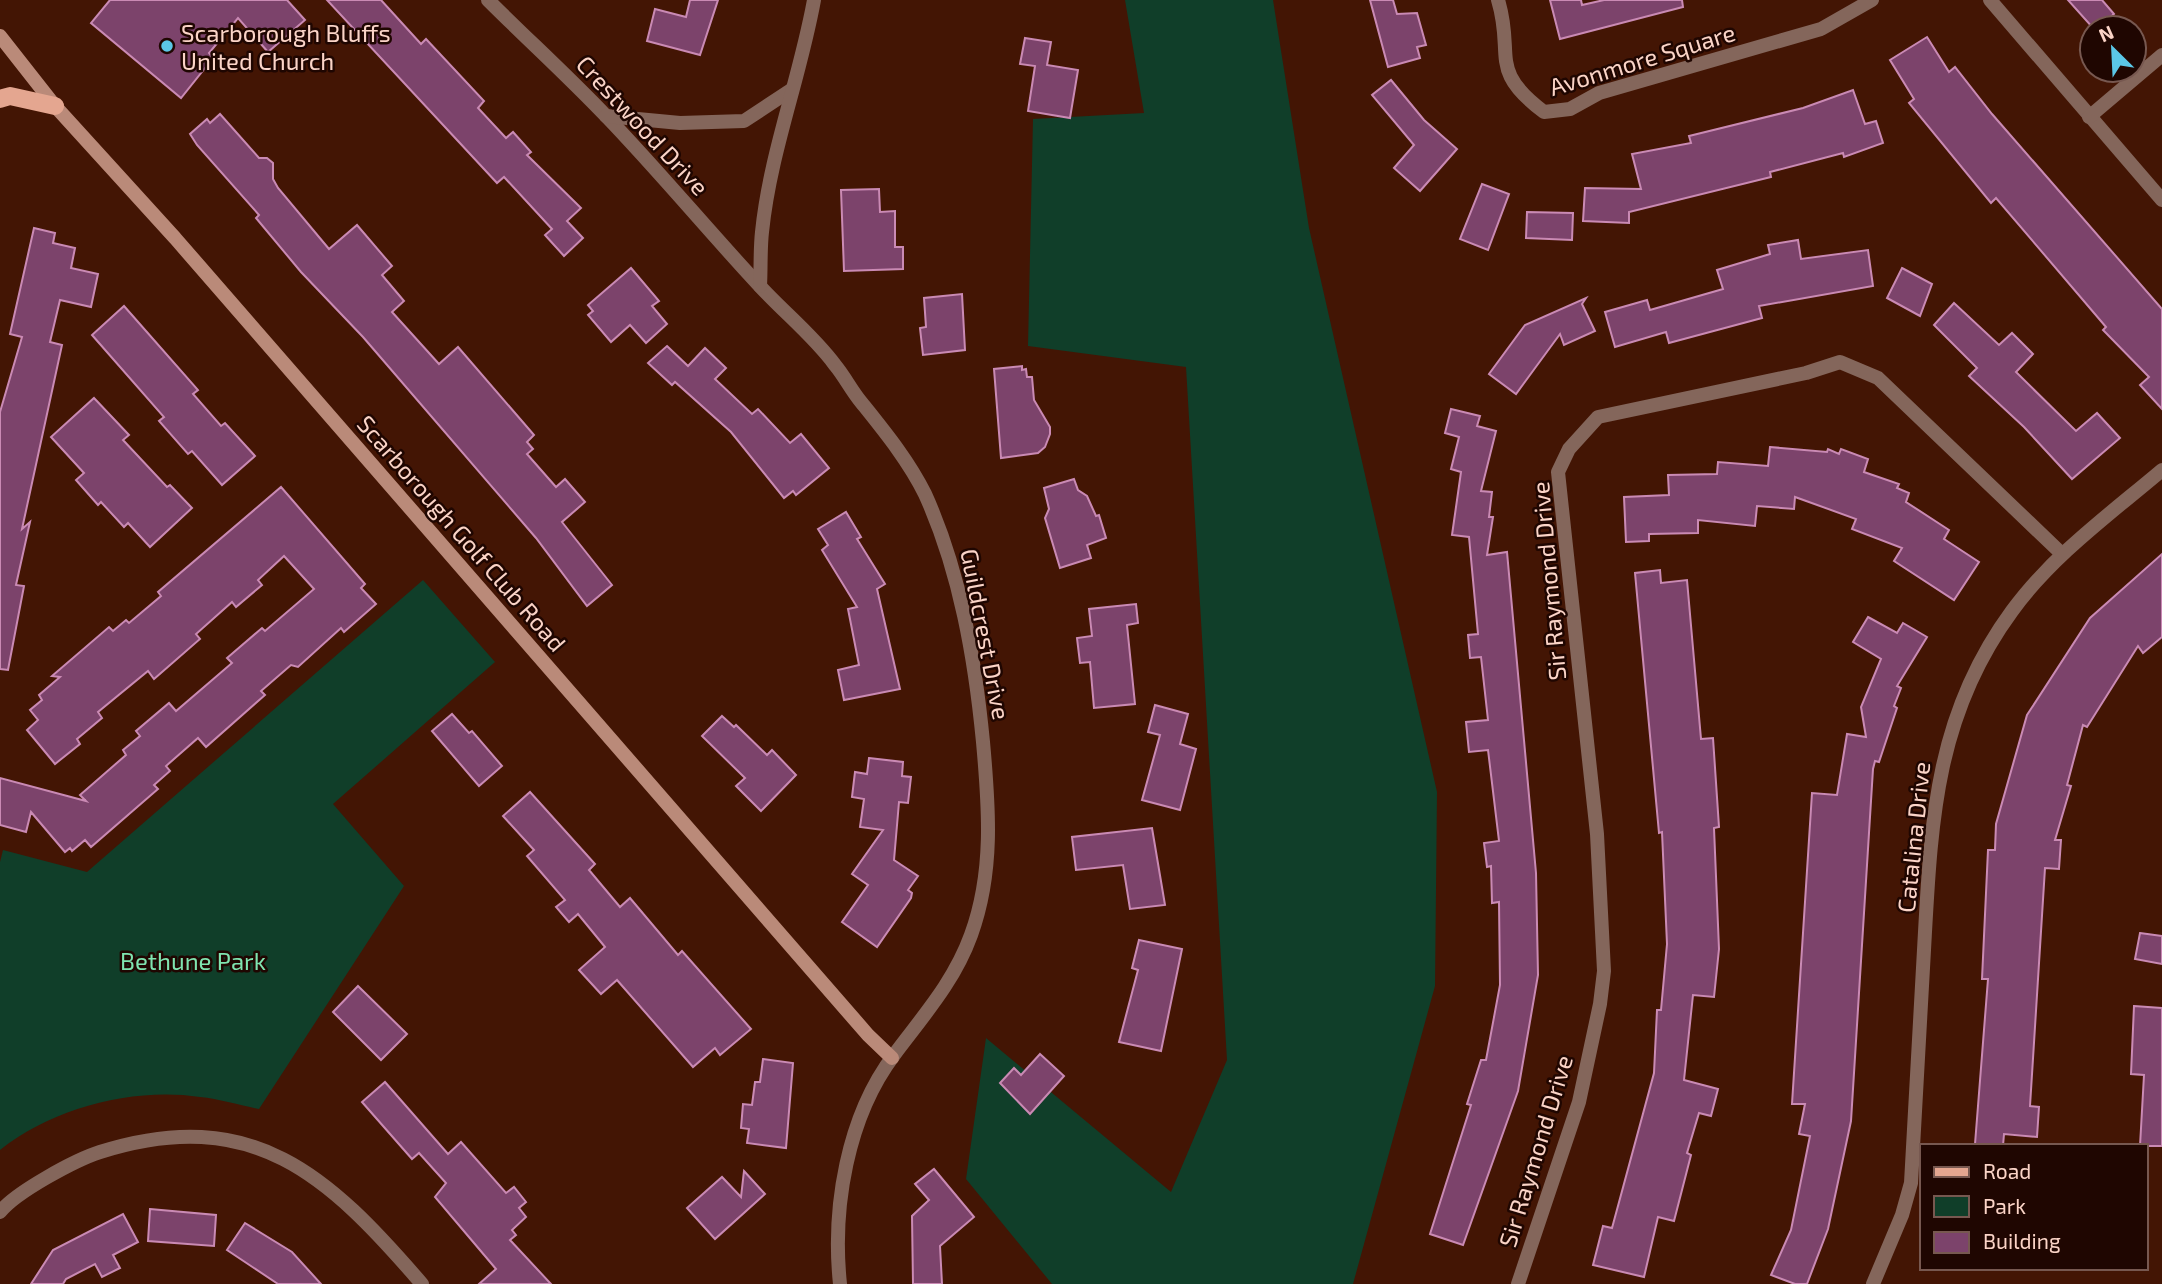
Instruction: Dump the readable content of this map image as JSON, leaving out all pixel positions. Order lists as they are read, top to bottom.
{
  "streets": {
    "street": [
      "Avonmore Square",
      "Crestwood Drive",
      "Scarborough Golf Club Road",
      "Sir Raymond Drive",
      "Guildcrest Drive",
      "Catalina Drive"
    ]
  },
  "crossings": [
    ["Crestwood Drive", "Guildcrest Drive"],
    ["Scarborough Golf Club Road", "Guildcrest Drive"],
    ["Sir Raymond Drive", "Catalina Drive"]
  ],
  "parks": ["Bethune Park"],
  "places": ["Scarborough Bluffs United Church"],
  "legend": ["Road", "Park", "Building"],
  "north": "top left"
}
